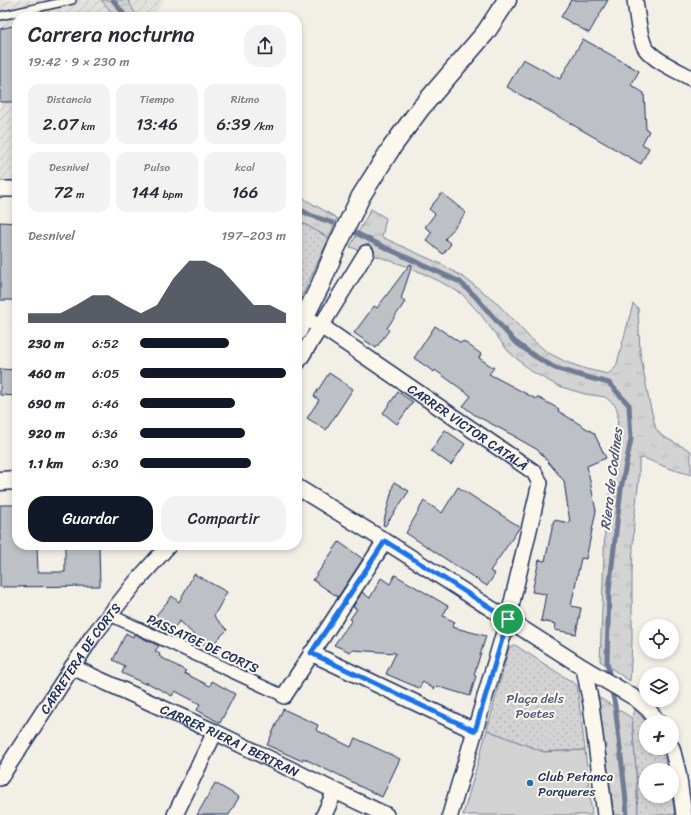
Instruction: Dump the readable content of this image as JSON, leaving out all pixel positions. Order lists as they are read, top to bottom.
{
  "streets": {
    "street": [
      "CARRER VICTOR CATALÀ",
      "PASSATGE DE CORTS",
      "CARRETERA DE CORTS",
      "CARRER RIERA I BERTRAN"
    ]
  },
  "crossings": [
    ["PASSATGE DE CORTS", "CARRETERA DE CORTS"],
    ["CARRETERA DE CORTS", "CARRER RIERA I BERTRAN"]
  ],
  "water": ["Riera de Codines"],
  "parks": ["Plaça dels Poetes"],
  "places": ["Club Petanca Porqueres"],
  "page": {
    "heading": ["Carrera nocturna", "19:42 · 9 × 230 m"],
    "stats": [
      ["Distancia", "2.07 km"],
      ["Tiempo", "13:46"],
      ["Ritmo", "6:39 /km"],
      ["Desnivel", "72 m"],
      ["Pulso", "144 bpm"],
      ["kcal", "166"]
    ],
    "chart": ["Desnivel", "197–203 m"],
    "list": [
      {
        "name": "230 m",
        "note": "6:52"
      },
      {
        "name": "460 m",
        "note": "6:05"
      },
      {
        "name": "690 m",
        "note": "6:46"
      },
      {
        "name": "920 m",
        "note": "6:36"
      },
      {
        "name": "1.1 km",
        "note": "6:30"
      }
    ],
    "buttons": ["Guardar", "Compartir"],
    "map_buttons": ["+", "−"]
  }
}
